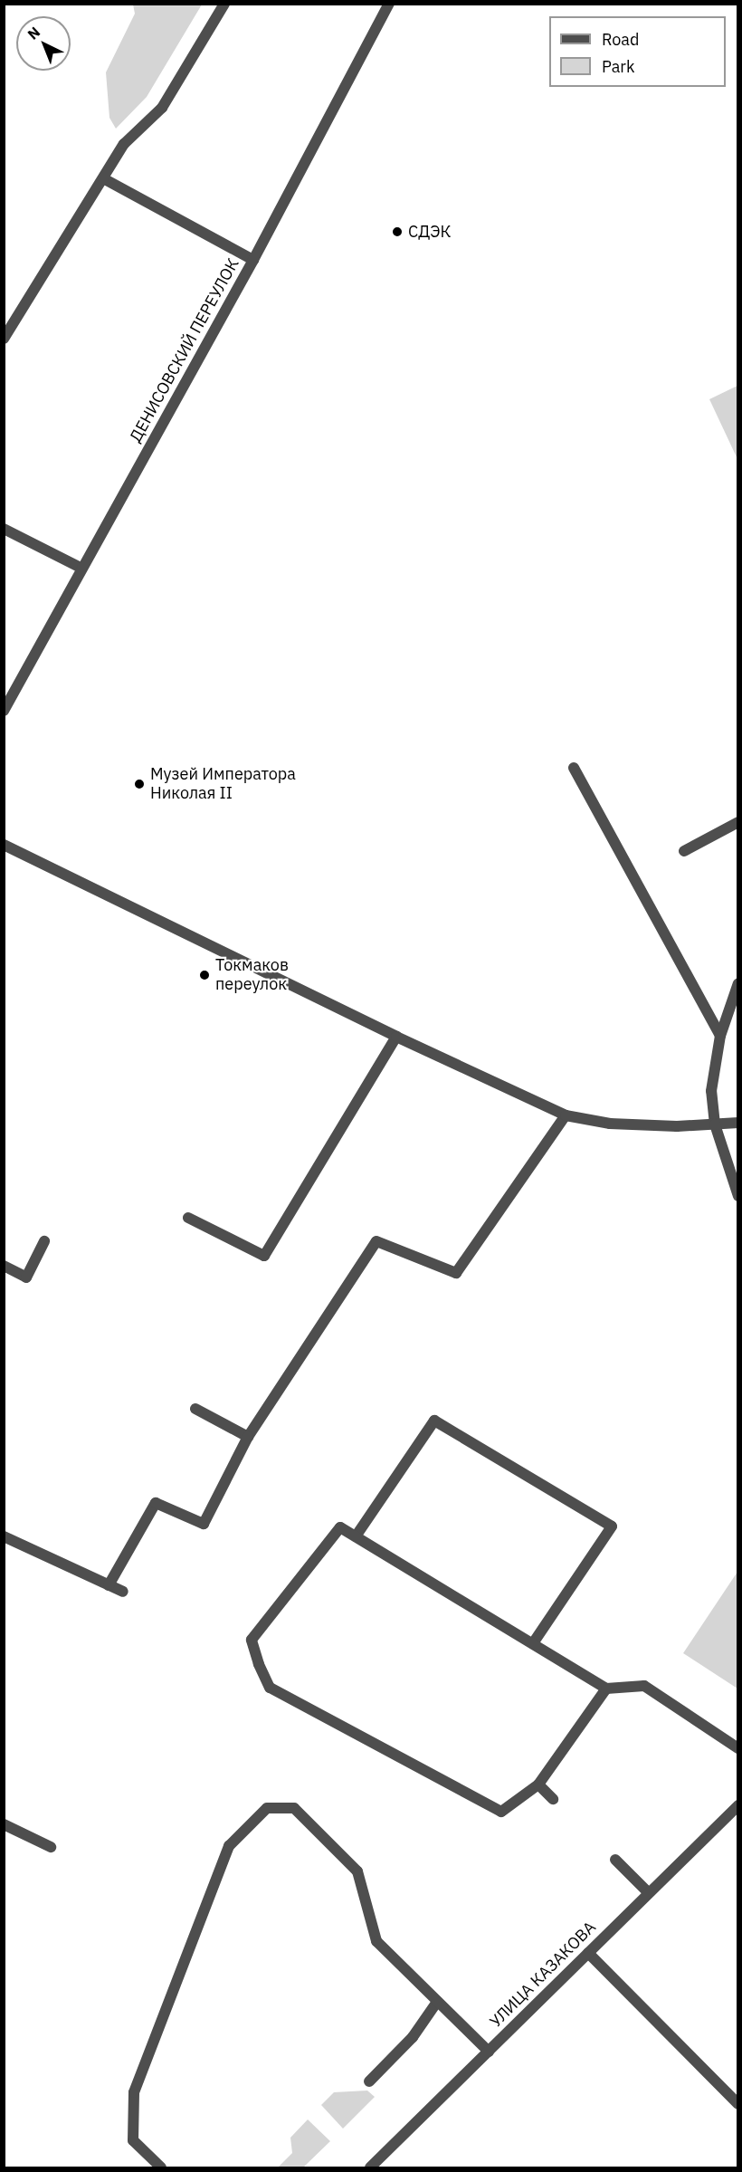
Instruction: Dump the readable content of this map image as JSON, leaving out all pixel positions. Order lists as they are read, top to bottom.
{
  "streets": {
    "street": ["ДЕНИСОВСКИЙ ПЕРЕУЛОК", "УЛИЦА КАЗАКОВА"]
  },
  "places": ["СДЭК", "Музей Императора Николая II", "Токмаков переулок"],
  "legend": ["Road", "Park"],
  "north": "top left"
}
